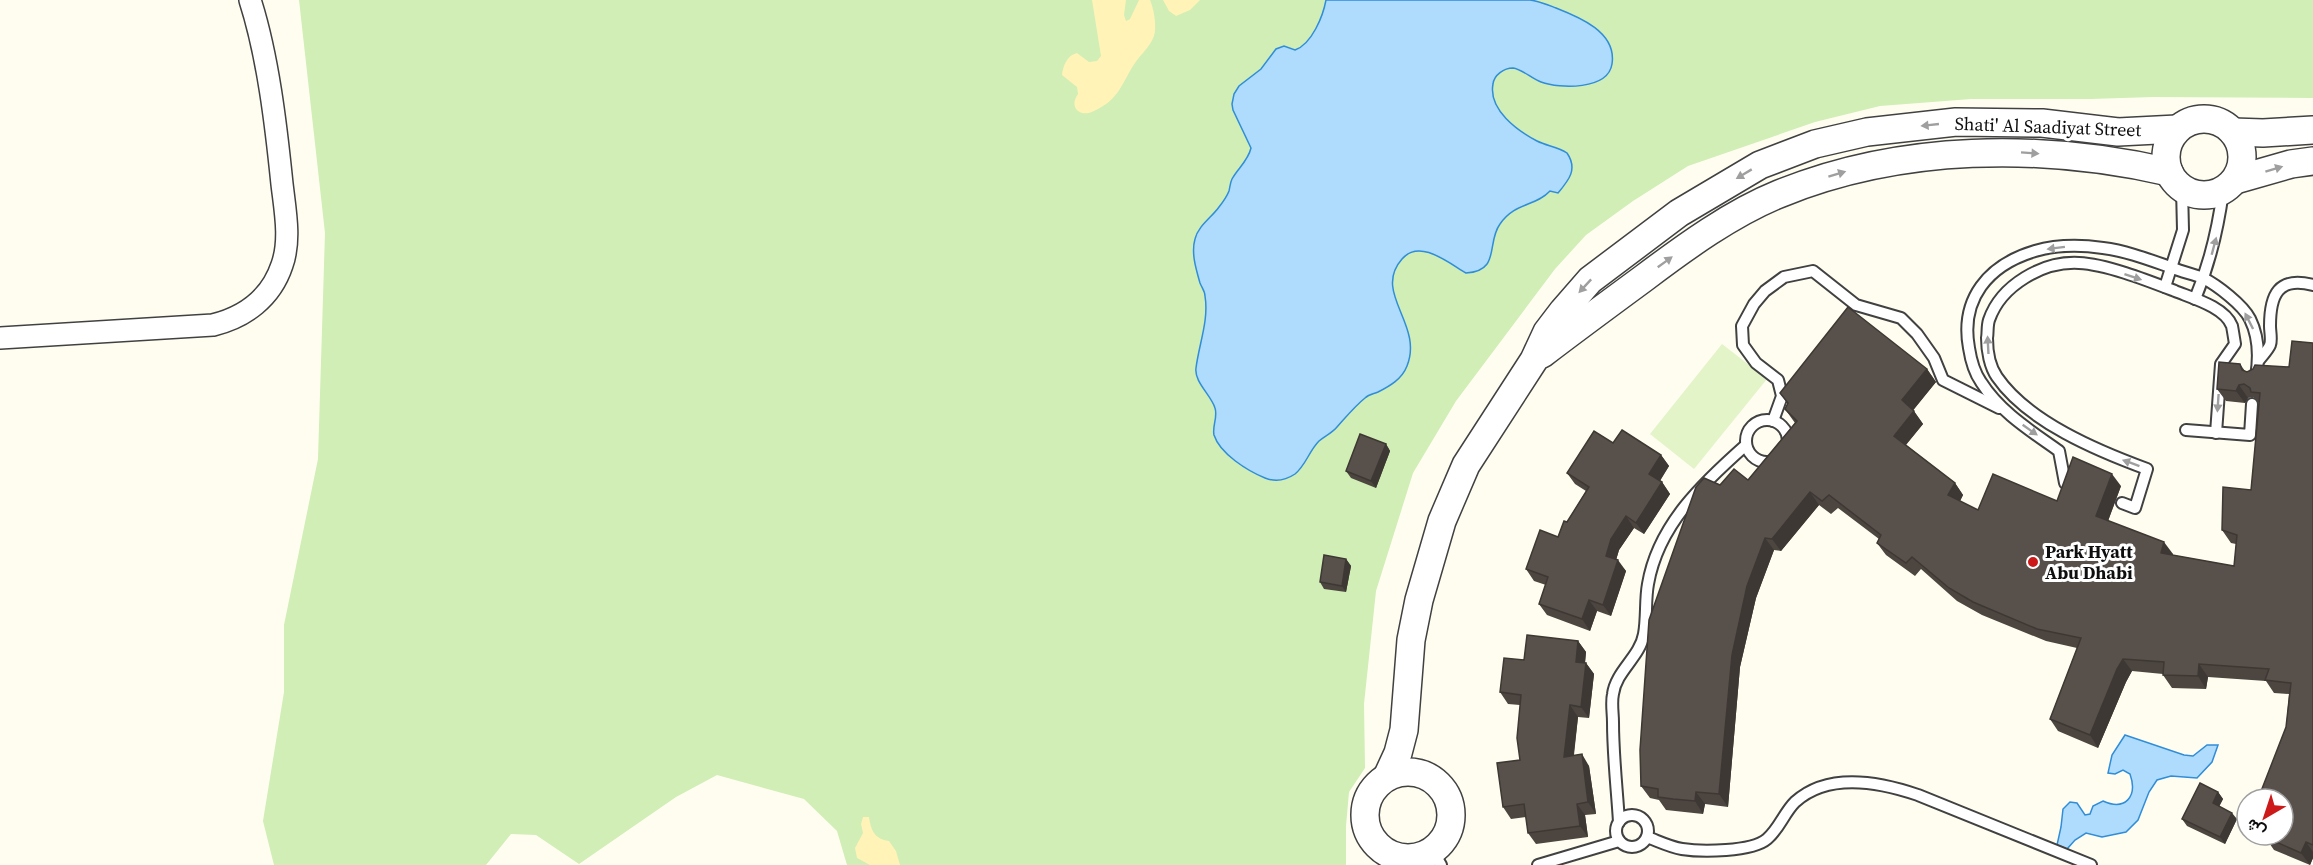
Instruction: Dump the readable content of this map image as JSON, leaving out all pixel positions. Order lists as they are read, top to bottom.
{
  "streets": {
    "street": ["Shati' Al Saadiyat Street"]
  },
  "places": ["Park Hyatt Abu Dhabi"],
  "north": "bottom left"
}
